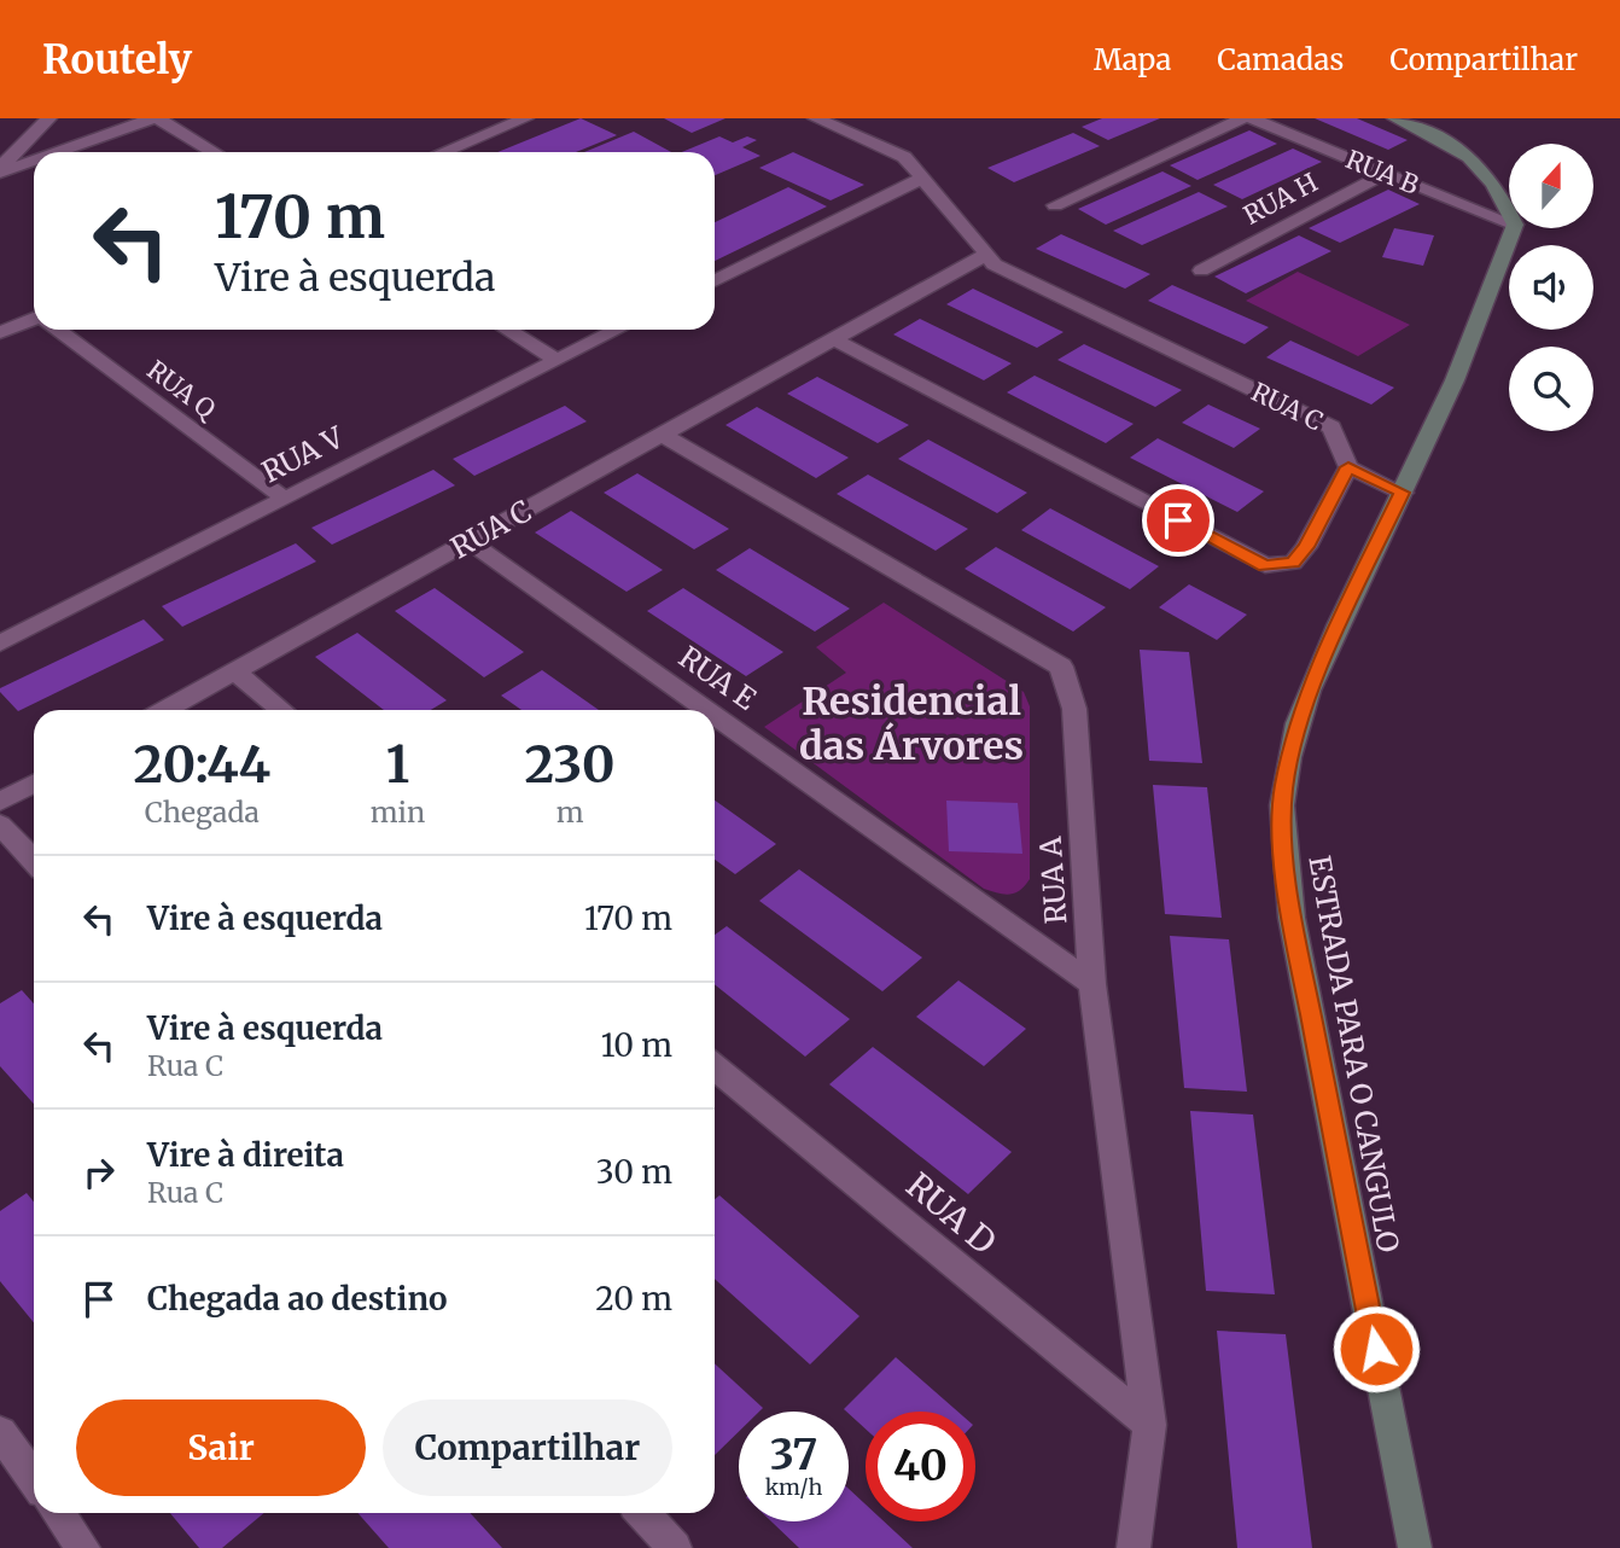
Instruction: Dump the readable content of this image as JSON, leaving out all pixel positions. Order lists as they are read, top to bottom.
{
  "streets": {
    "street": [
      "RUA B",
      "RUA H",
      "RUA Q",
      "RUA C",
      "RUA V",
      "RUA E",
      "RUA A",
      "ESTRADA PARA O CANGULO",
      "RUA D"
    ]
  },
  "crossings": [
    ["RUA B", "RUA H"],
    ["RUA Q", "RUA V"],
    ["RUA C", "RUA E"],
    ["RUA C", "RUA A"],
    ["RUA E", "RUA A"],
    ["RUA A", "RUA D"]
  ],
  "districts": ["Residencial das Árvores"],
  "north": "top",
  "page": {
    "header": "Routely",
    "nav": ["Mapa", "Camadas", "Compartilhar"],
    "turn": ["170 m", "Vire à esquerda"],
    "eta": [
      "20:44",
      "Chegada",
      "1",
      "min",
      "230",
      "m"
    ],
    "list": [
      {
        "name": "Vire à esquerda",
        "value": "170 m"
      },
      {
        "name": "Vire à esquerda",
        "note": "Rua C",
        "value": "10 m"
      },
      {
        "name": "Vire à direita",
        "note": "Rua C",
        "value": "30 m"
      },
      {
        "name": "Chegada ao destino",
        "value": "20 m"
      }
    ],
    "buttons": ["Sair", "Compartilhar"],
    "speed": "37 km/h",
    "limit": "40"
  }
}
